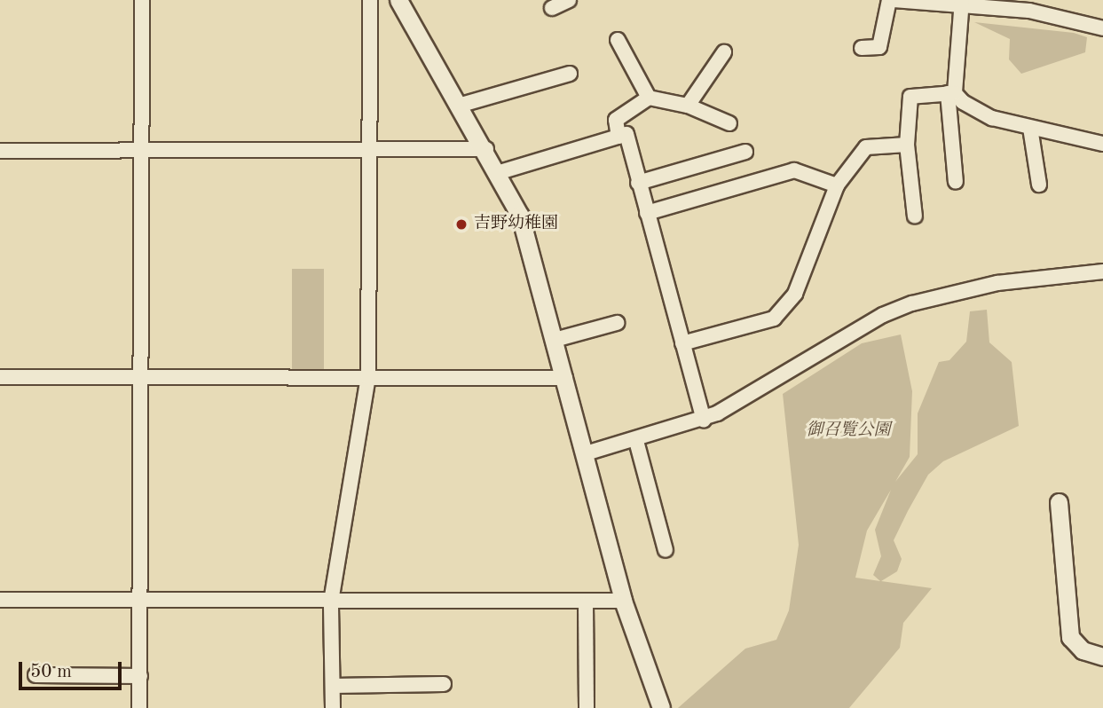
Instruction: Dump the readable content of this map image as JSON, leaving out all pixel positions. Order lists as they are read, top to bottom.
{
  "parks": ["御召覧公園"],
  "places": ["吉野幼稚園"],
  "scale_bar": "50 m"
}
